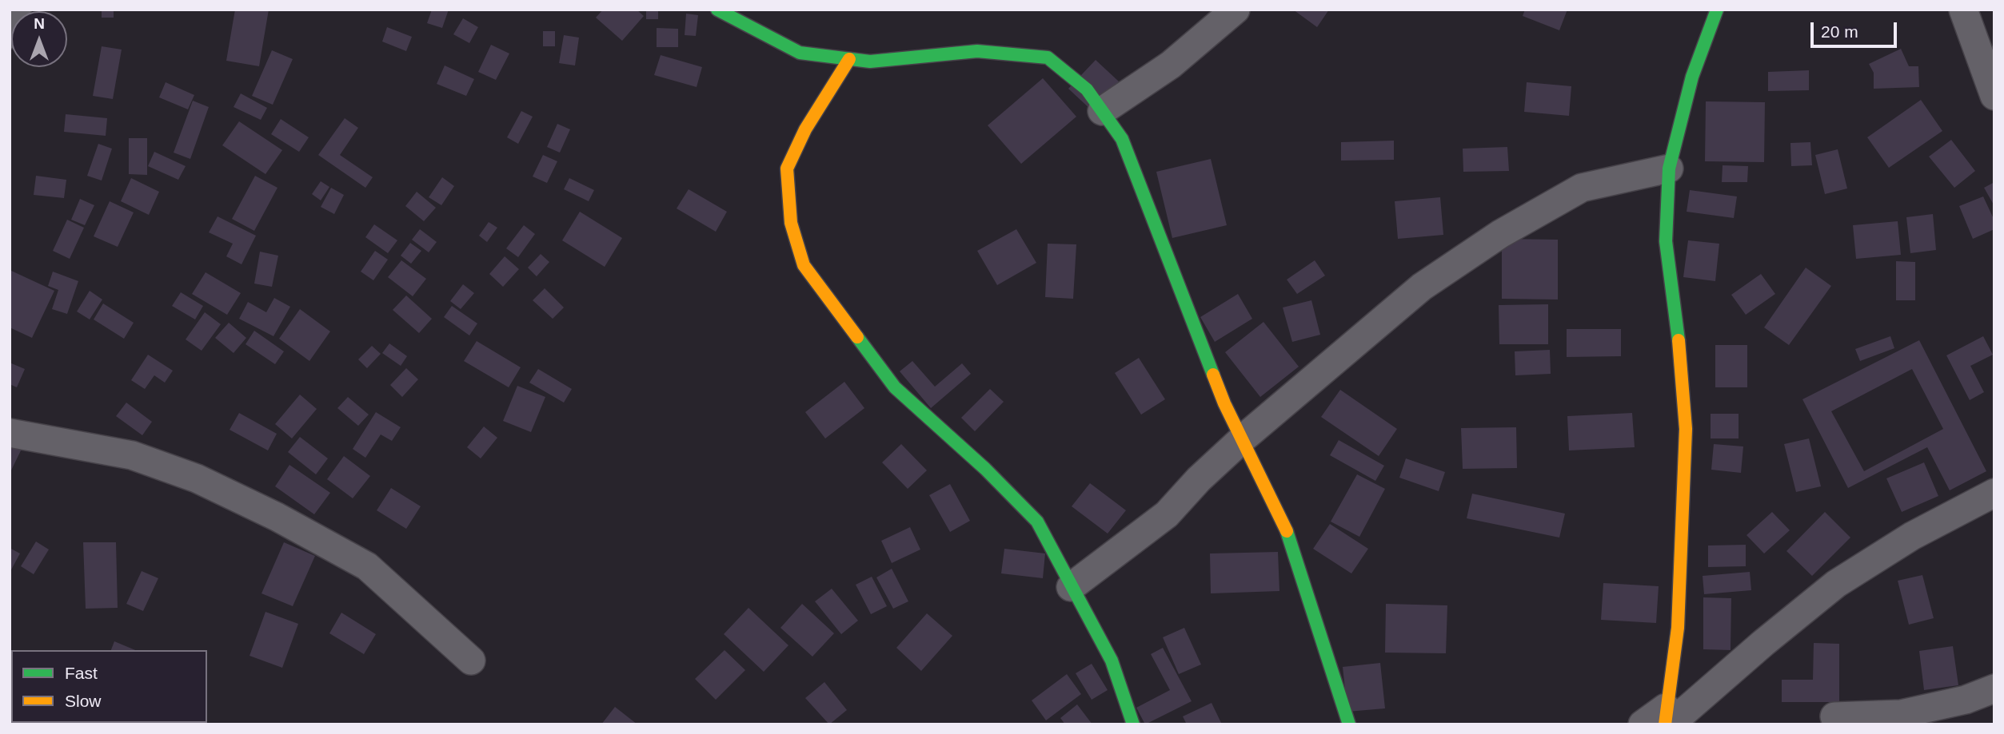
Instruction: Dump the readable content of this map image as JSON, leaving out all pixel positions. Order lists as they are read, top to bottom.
{
  "legend": ["Fast", "Slow"],
  "scale_bar": "20 m",
  "north": "top"
}
